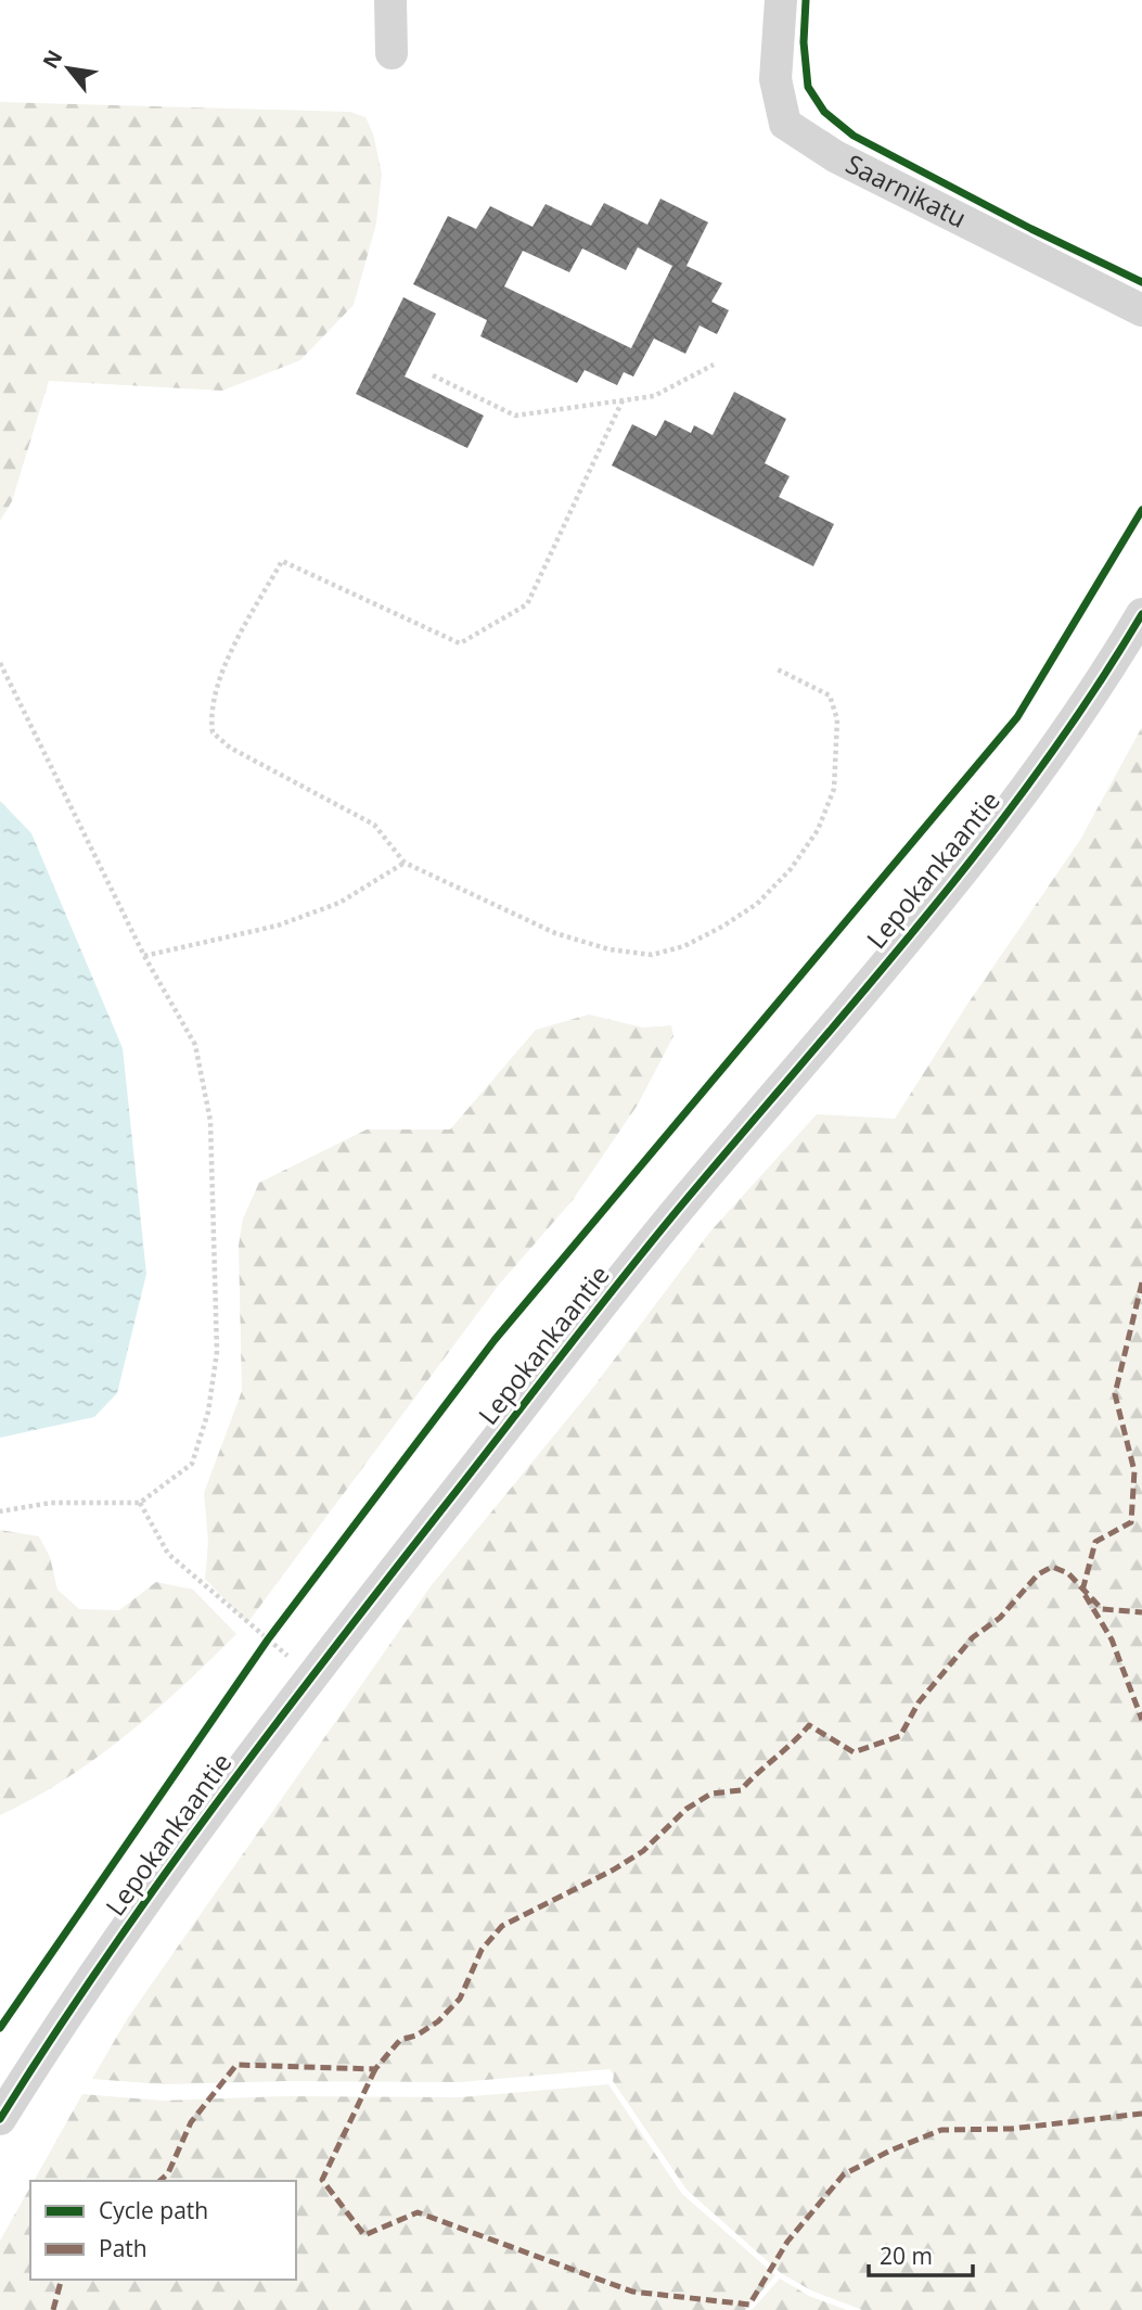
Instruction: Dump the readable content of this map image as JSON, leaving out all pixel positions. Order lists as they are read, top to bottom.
{
  "streets": {
    "street": ["Saarnikatu", "Lepokankaantie"]
  },
  "legend": ["Cycle path", "Path"],
  "scale_bar": "20 m",
  "north": "top left"
}
